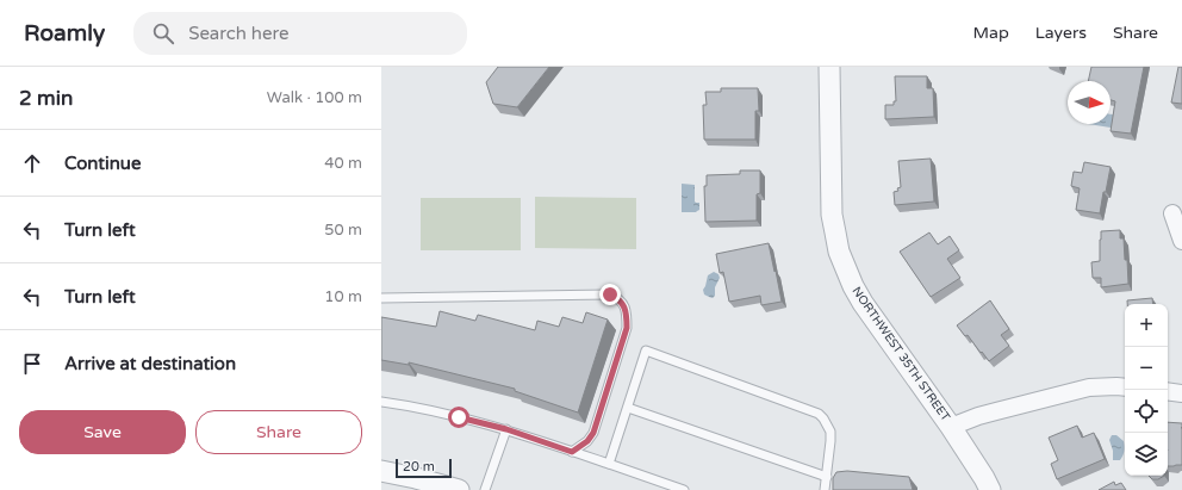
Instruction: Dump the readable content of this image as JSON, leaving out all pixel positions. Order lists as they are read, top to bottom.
{
  "streets": {
    "street": ["NORTHWEST 35TH STREET"]
  },
  "scale_bar": "20 m",
  "north": "right",
  "page": {
    "header": "Roamly",
    "search": "Search here",
    "nav": ["Map", "Layers", "Share"],
    "heading": ["2 min", "Walk · 100 m"],
    "list": [
      ["Continue", "40 m"],
      ["Turn left", "50 m"],
      ["Turn left", "10 m"],
      "Arrive at destination"
    ],
    "map_buttons": ["+", "−"],
    "buttons": ["Save", "Share"],
    "scale": "20 m"
  }
}
